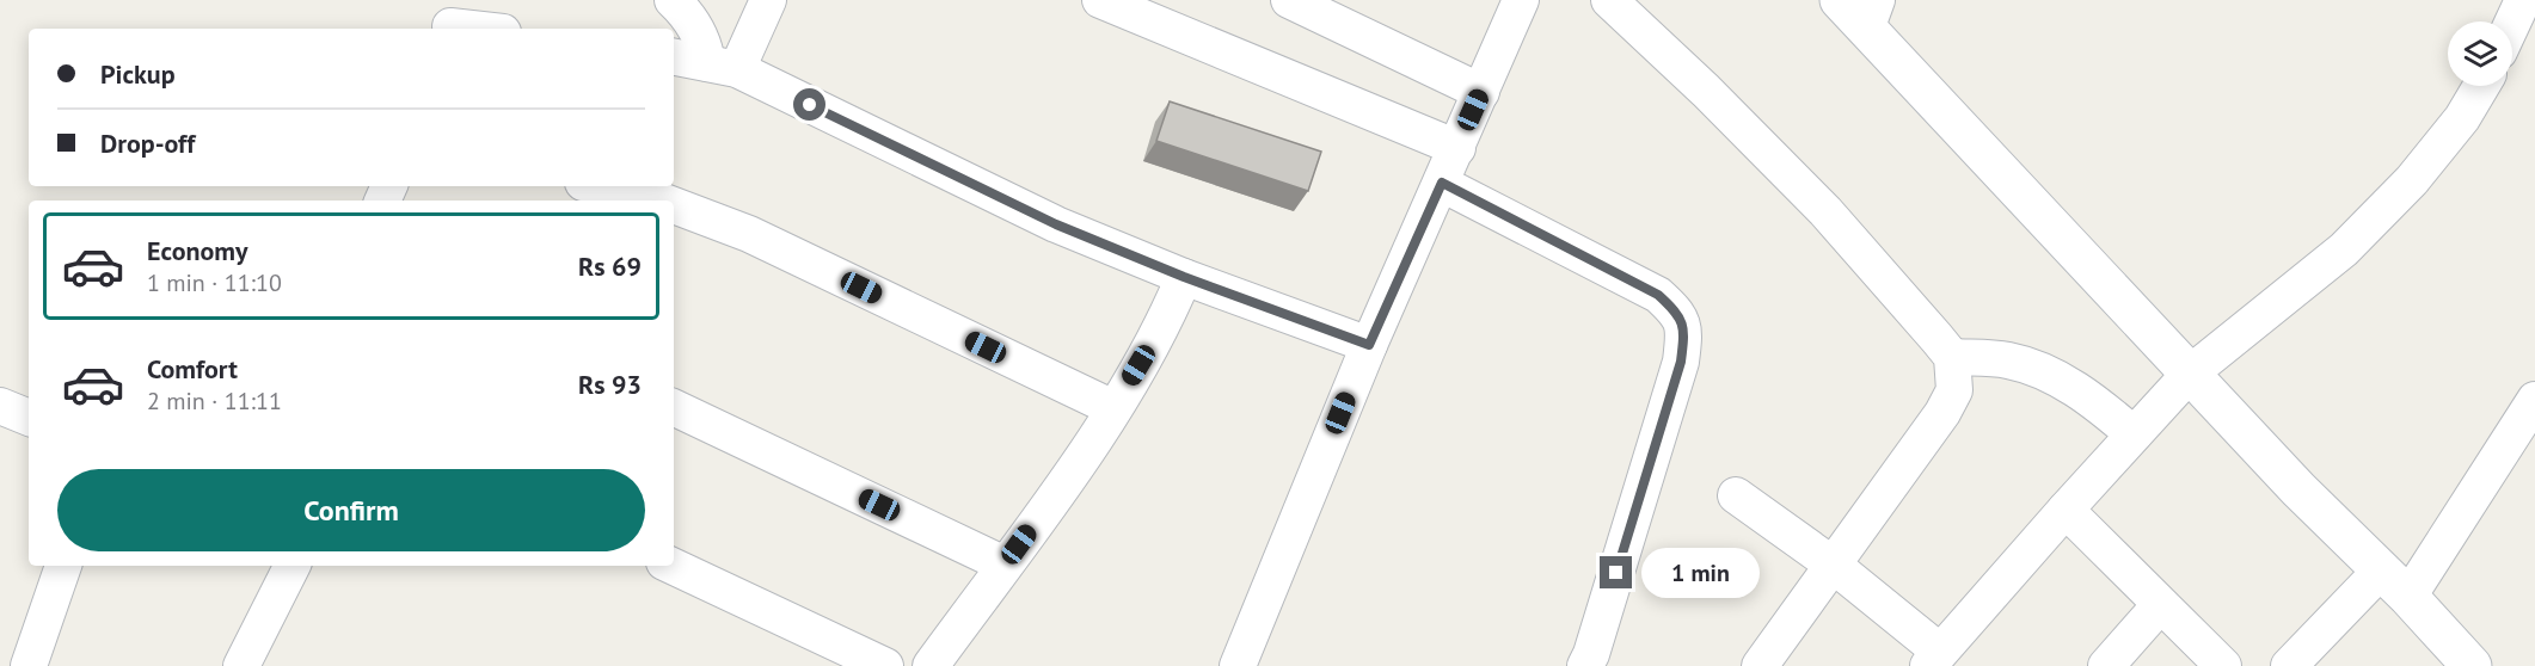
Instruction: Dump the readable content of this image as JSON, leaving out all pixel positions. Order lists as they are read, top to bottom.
{
  "page": {
    "banner": ["Pickup", "Drop-off"],
    "list": [
      {
        "name": "Economy",
        "note": "1 min · 11:10",
        "value": "Rs 69"
      },
      {
        "name": "Comfort",
        "note": "2 min · 11:11",
        "value": "Rs 93"
      }
    ],
    "buttons": "Confirm",
    "bubble": "1 min"
  }
}
